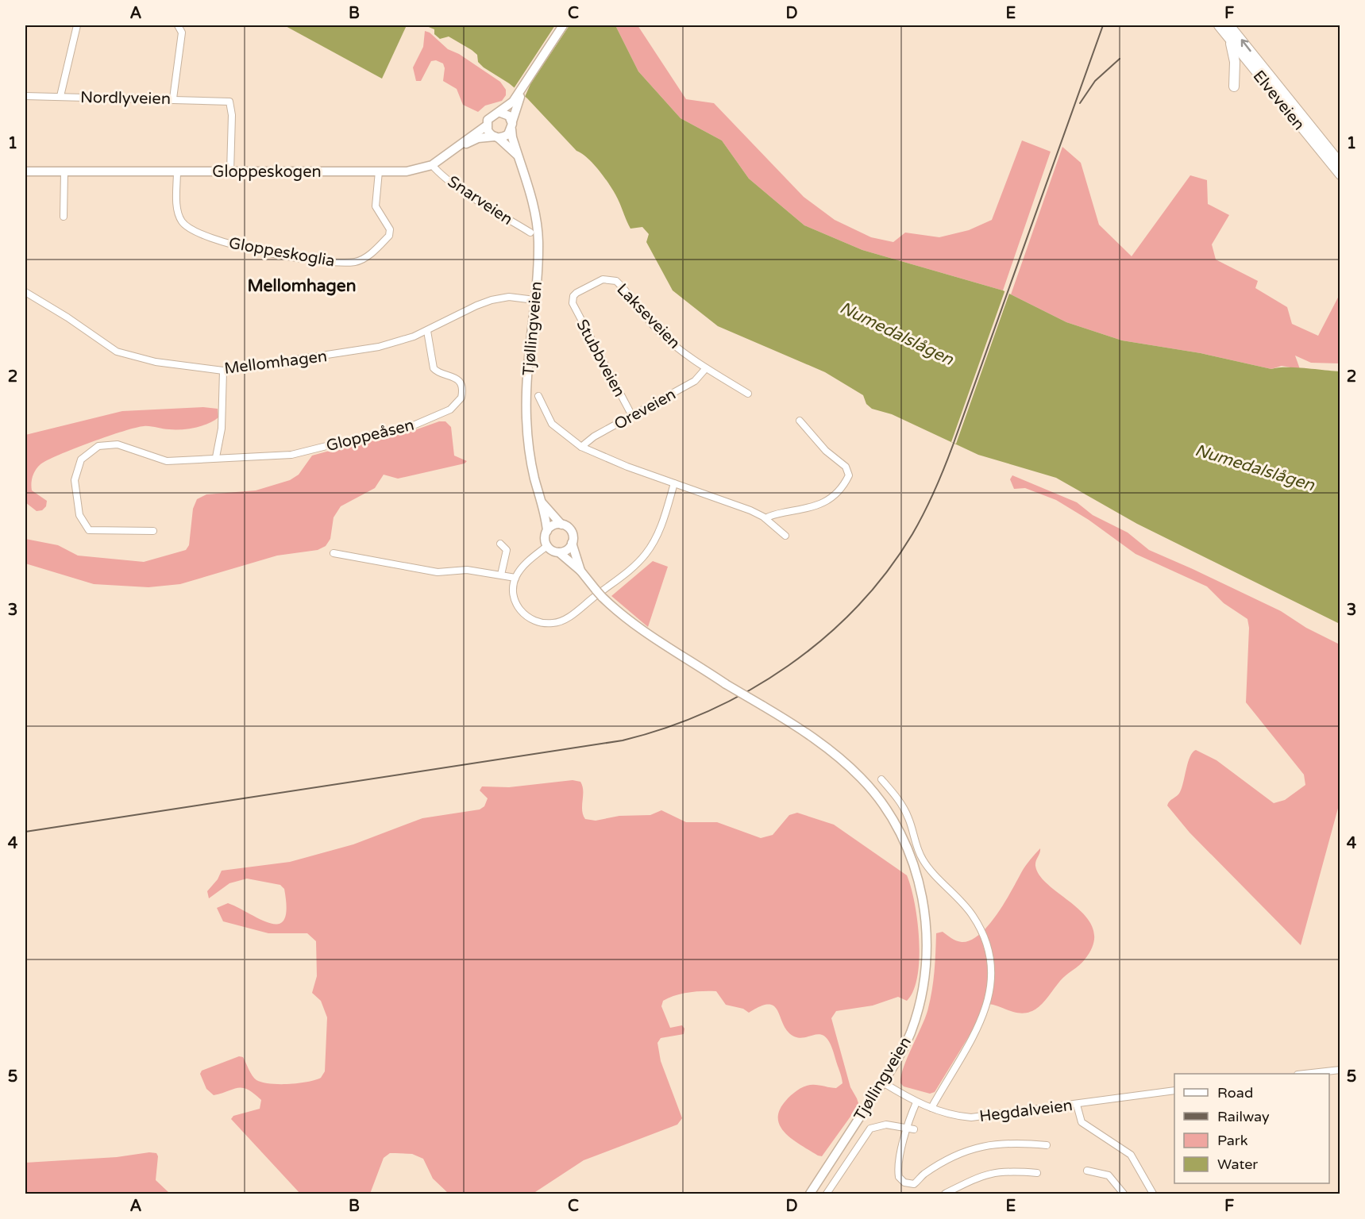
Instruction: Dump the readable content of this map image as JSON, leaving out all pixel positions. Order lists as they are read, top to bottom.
{
  "streets": {
    "highway": ["Elveveien"],
    "main road": ["Gloppeskogen", "Tjøllingveien"],
    "street": [
      "Nordlyveien",
      "Snarveien",
      "Gloppeskoglia",
      "Lakseveien",
      "Stubbveien",
      "Mellomhagen",
      "Oreveien",
      "Gloppeåsen",
      "Hegdalveien"
    ]
  },
  "crossings": [
    ["Nordlyveien", "Gloppeskogen"],
    ["Gloppeskogen", "Snarveien"],
    ["Gloppeskogen", "Gloppeskoglia"],
    ["Gloppeskogen", "Tjøllingveien"],
    ["Lakseveien", "Stubbveien"],
    ["Lakseveien", "Oreveien"],
    ["Tjøllingveien", "Mellomhagen"],
    ["Tjøllingveien", "Hegdalveien"],
    ["Stubbveien", "Oreveien"],
    ["Mellomhagen", "Gloppeåsen"]
  ],
  "districts": ["Mellomhagen"],
  "water": ["Numedalslågen"],
  "legend": [
    "Road",
    "Railway",
    "Park",
    "Water"
  ],
  "grid": {
    "columns": [
      "A",
      "B",
      "C",
      "D",
      "E",
      "F"
    ],
    "rows": [
      "1",
      "2",
      "3",
      "4",
      "5"
    ]
  }
}
